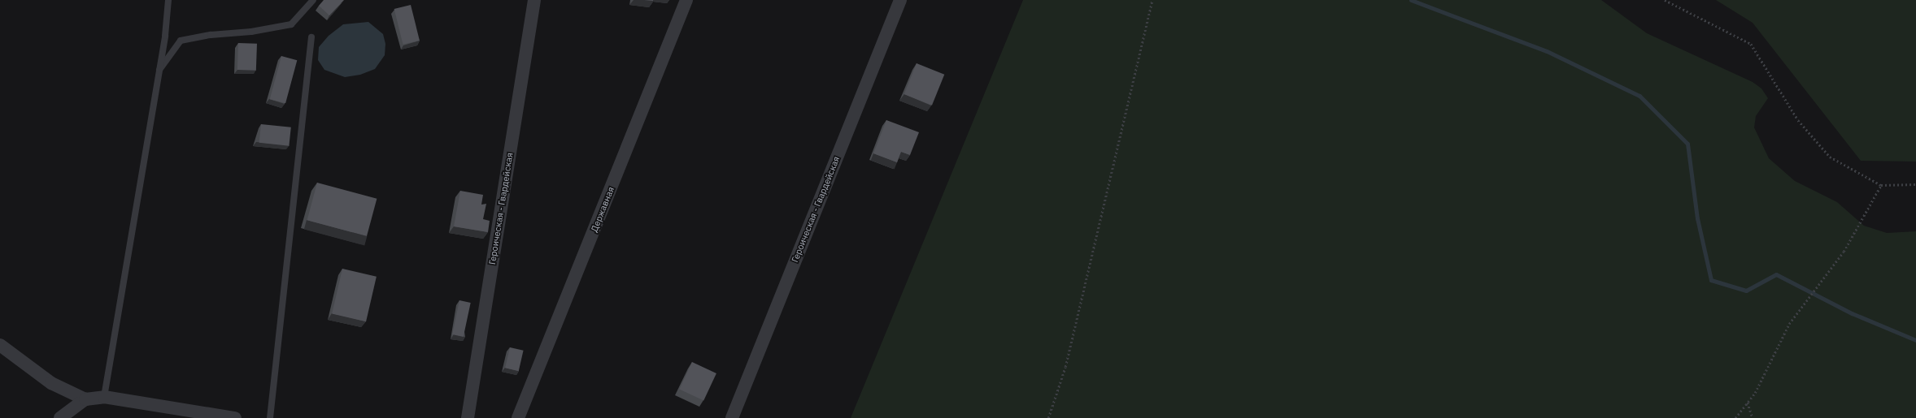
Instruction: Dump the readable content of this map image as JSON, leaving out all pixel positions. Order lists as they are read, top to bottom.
{
  "streets": {
    "street": ["Героическая - Гвардейская", "Державная"]
  }
}
